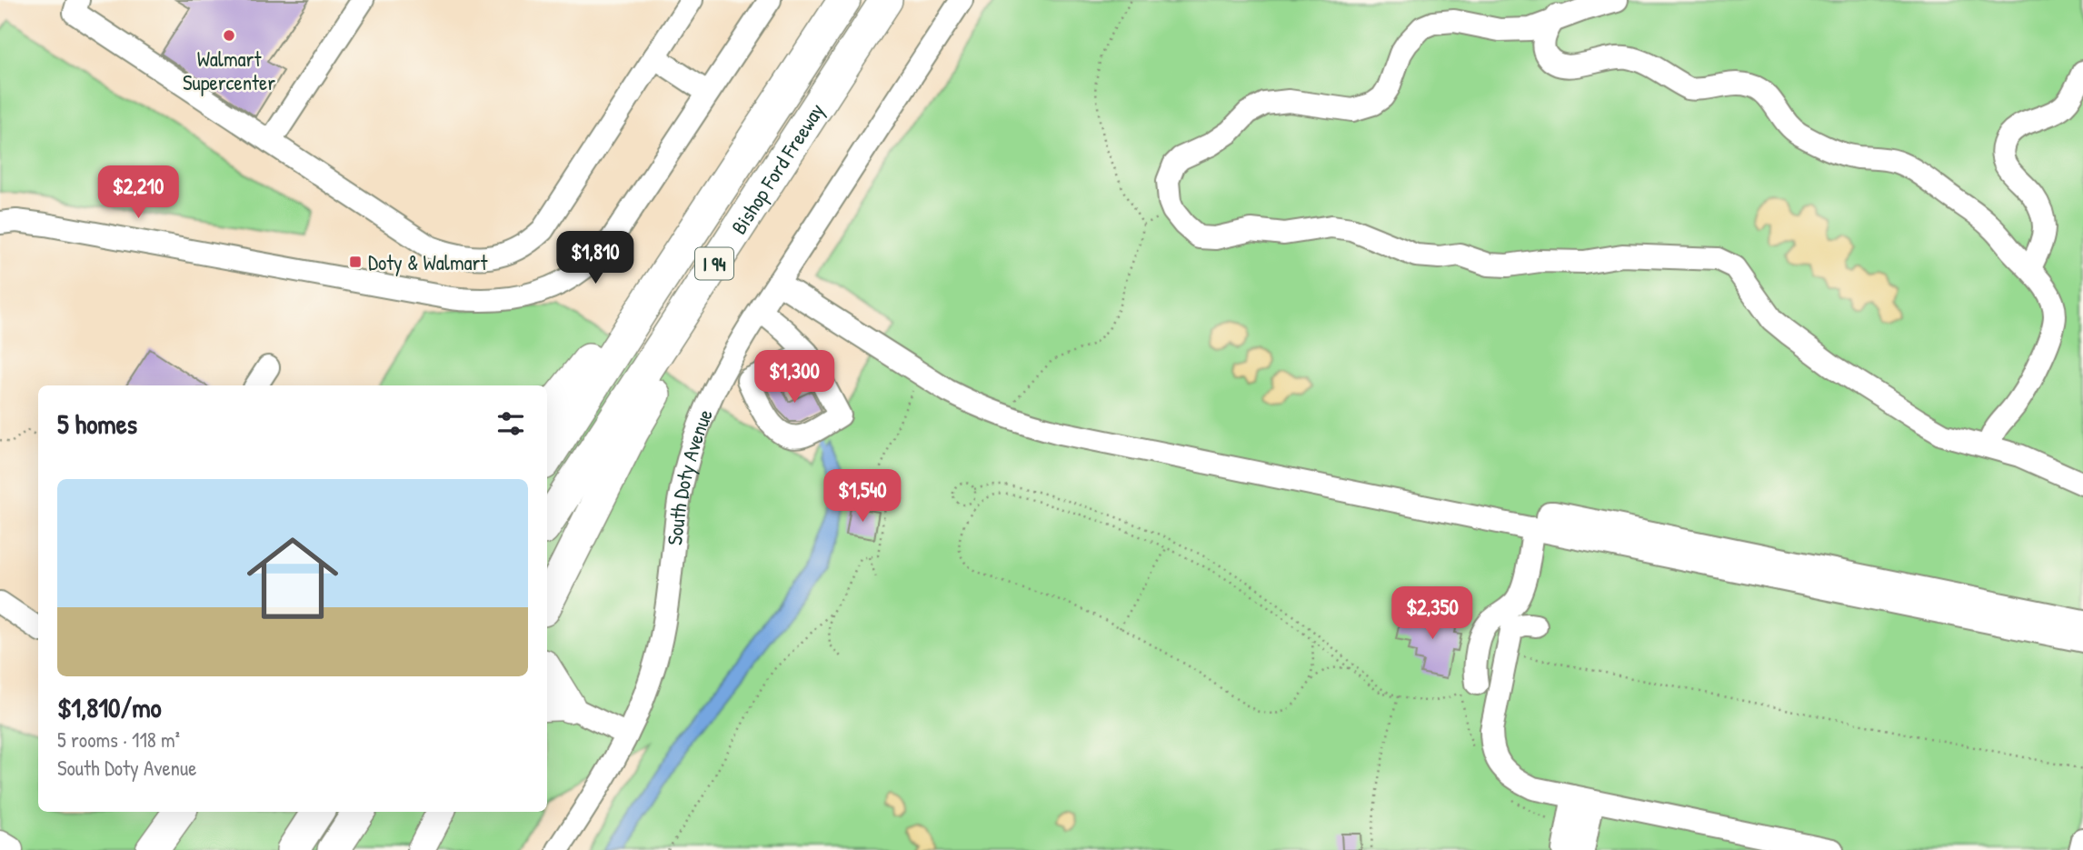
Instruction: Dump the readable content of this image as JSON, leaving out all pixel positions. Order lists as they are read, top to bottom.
{
  "streets": {
    "highway": ["Bishop Ford Freeway", "I 94"],
    "street": ["South Doty Avenue"]
  },
  "places": {
    "other": ["Walmart Supercenter"],
    "transit": ["Doty & Walmart"]
  },
  "page": {
    "price": [
      "$2,210",
      "$1,810",
      "$1,300",
      "$1,540",
      "$2,350"
    ],
    "heading": "5 homes",
    "list": [
      {
        "name": "$1,810/mo",
        "note": "5 rooms · 118 m² · South Doty Avenue"
      }
    ]
  }
}
